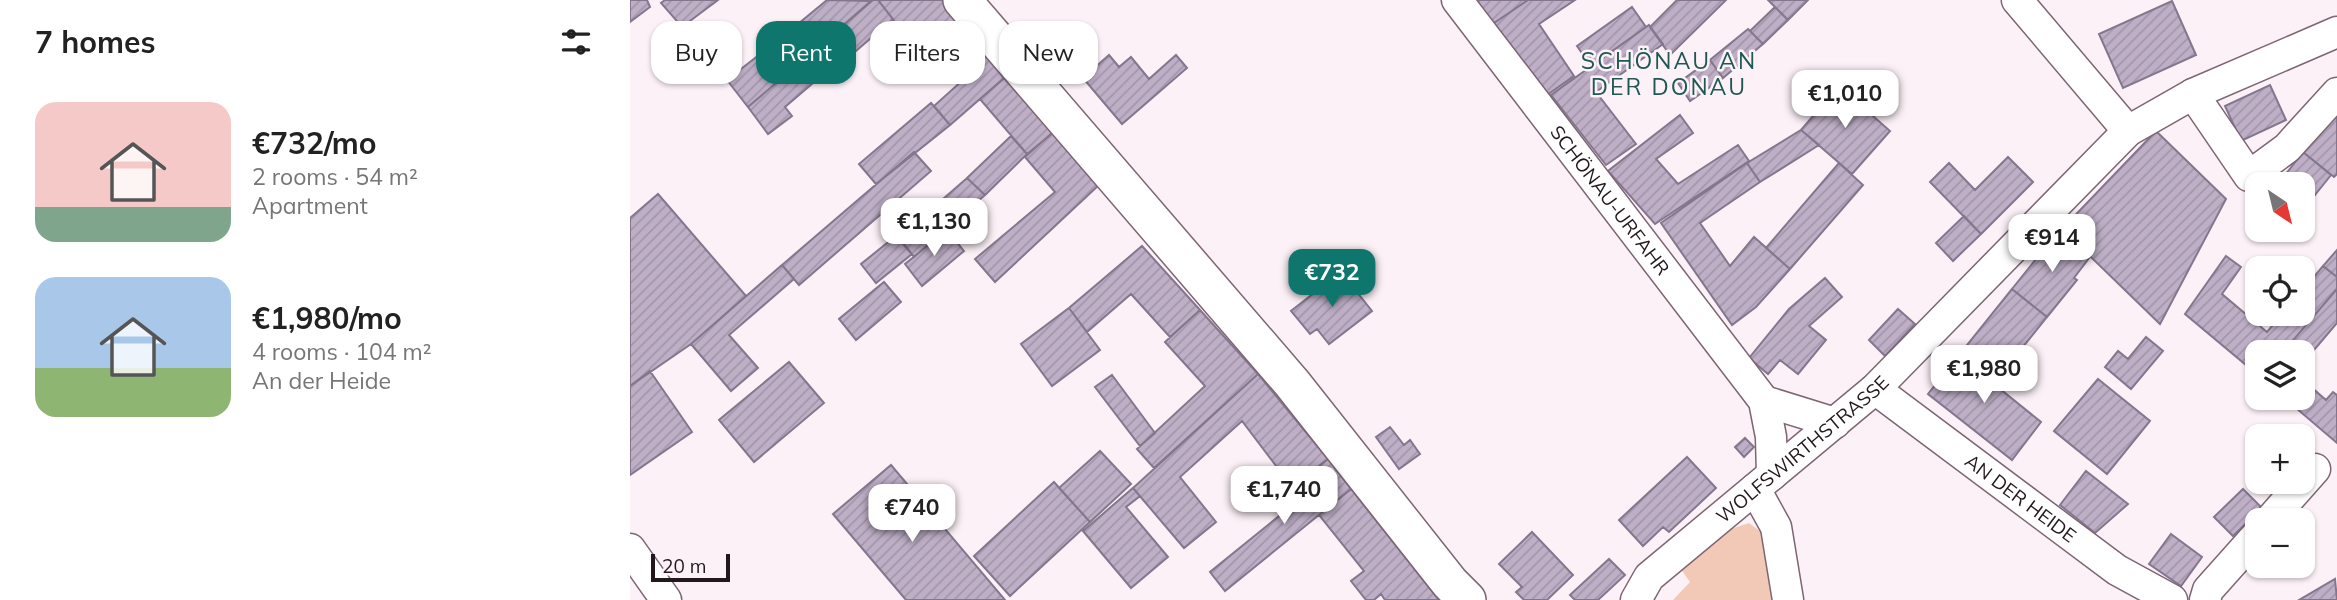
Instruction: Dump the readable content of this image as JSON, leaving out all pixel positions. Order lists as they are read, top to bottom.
{
  "streets": {
    "street": ["SCHÖNAU-URFAHR", "WOLFSWIRTHSTRASSE", "AN DER HEIDE"]
  },
  "crossings": [
    ["SCHÖNAU-URFAHR", "WOLFSWIRTHSTRASSE"],
    ["WOLFSWIRTHSTRASSE", "AN DER HEIDE"]
  ],
  "districts": ["SCHÖNAU AN DER DONAU"],
  "scale_bar": "20 m",
  "north": "bottom right",
  "page": {
    "heading": "7 homes",
    "chip": [
      "Buy",
      "Rent",
      "Filters",
      "New"
    ],
    "price": [
      "€1,010",
      "€1,130",
      "€914",
      "€732",
      "€1,980",
      "€1,740",
      "€740"
    ],
    "list": [
      {
        "name": "€732/mo",
        "note": "2 rooms · 54 m² · Apartment"
      },
      {
        "name": "€1,980/mo",
        "note": "4 rooms · 104 m² · An der Heide"
      }
    ],
    "map_buttons": ["+", "−"],
    "scale": "20 m"
  }
}
